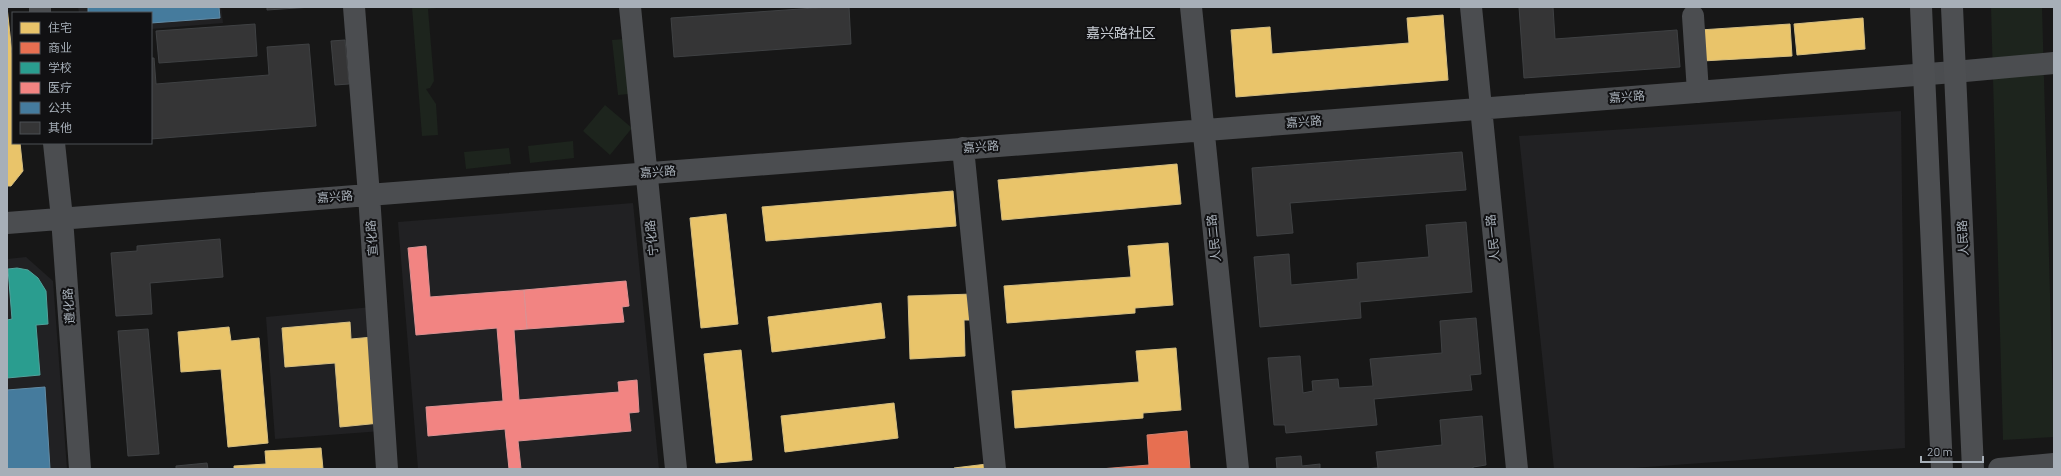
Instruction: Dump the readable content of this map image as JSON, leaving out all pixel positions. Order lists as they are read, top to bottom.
{
  "streets": {
    "main road": ["人民路"],
    "street": [
      "嘉兴路",
      "宣化路",
      "宁化路",
      "人民二路",
      "人民一路",
      "遵化路"
    ]
  },
  "crossings": [
    ["嘉兴路", "宣化路"],
    ["嘉兴路", "宁化路"],
    ["嘉兴路", "人民二路"],
    ["嘉兴路", "人民一路"],
    ["嘉兴路", "人民路"],
    ["嘉兴路", "遵化路"]
  ],
  "districts": ["嘉兴路社区"],
  "legend": [
    "住宅",
    "商业",
    "学校",
    "医疗",
    "公共",
    "其他"
  ],
  "scale_bar": "20 m"
}
